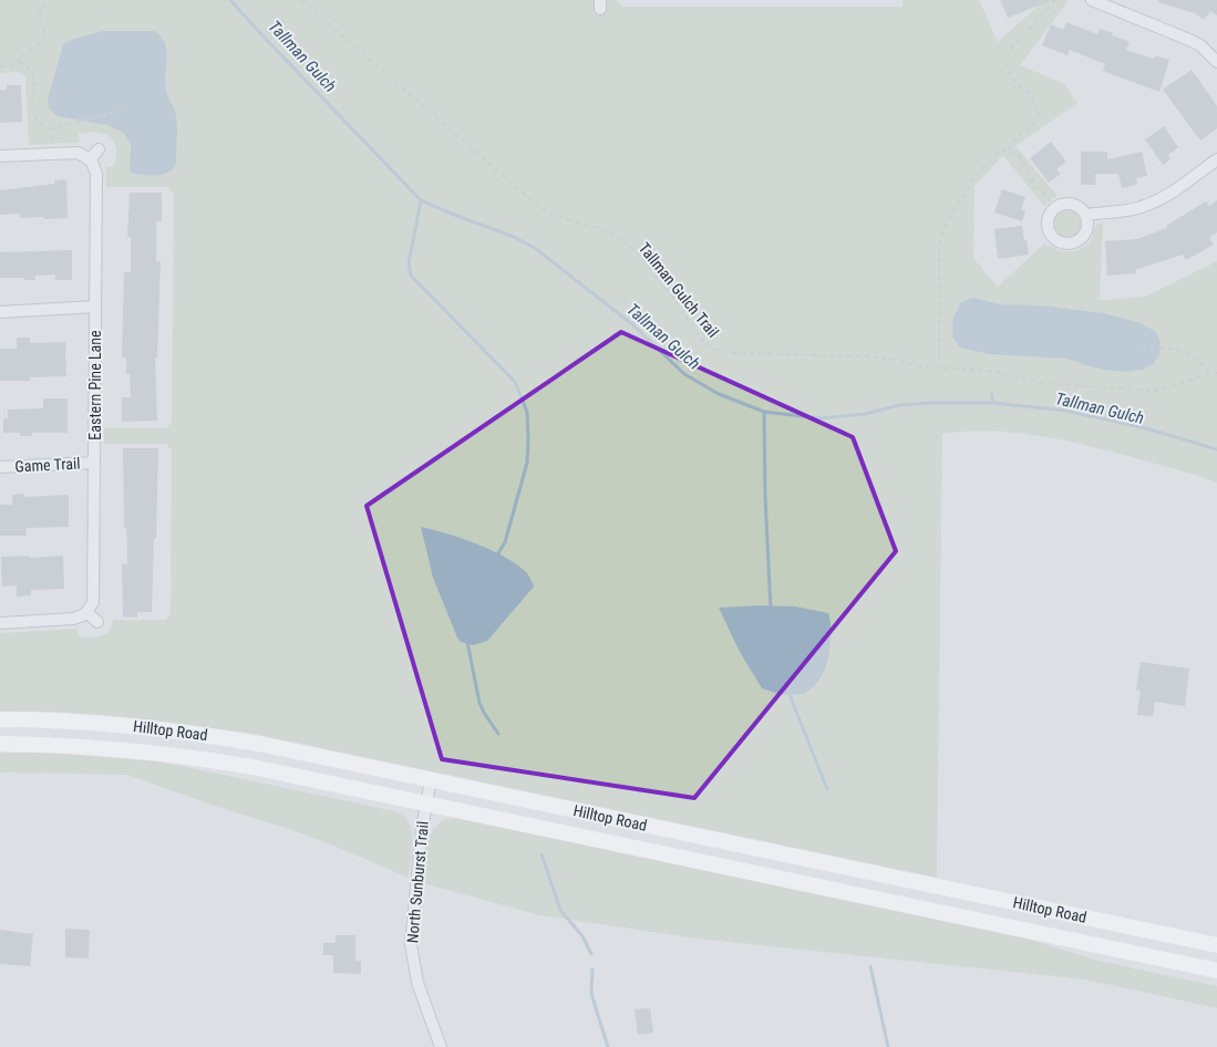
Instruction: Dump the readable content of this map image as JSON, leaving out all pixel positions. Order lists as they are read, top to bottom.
{
  "streets": {
    "main road": ["Hilltop Road"],
    "street": ["Eastern Pine Lane", "Game Trail", "North Sunburst Trail"],
    "path": ["Tallman Gulch Trail"]
  },
  "crossings": [
    ["Eastern Pine Lane", "Game Trail"],
    ["Hilltop Road", "North Sunburst Trail"]
  ],
  "water": ["Tallman Gulch"]
}
